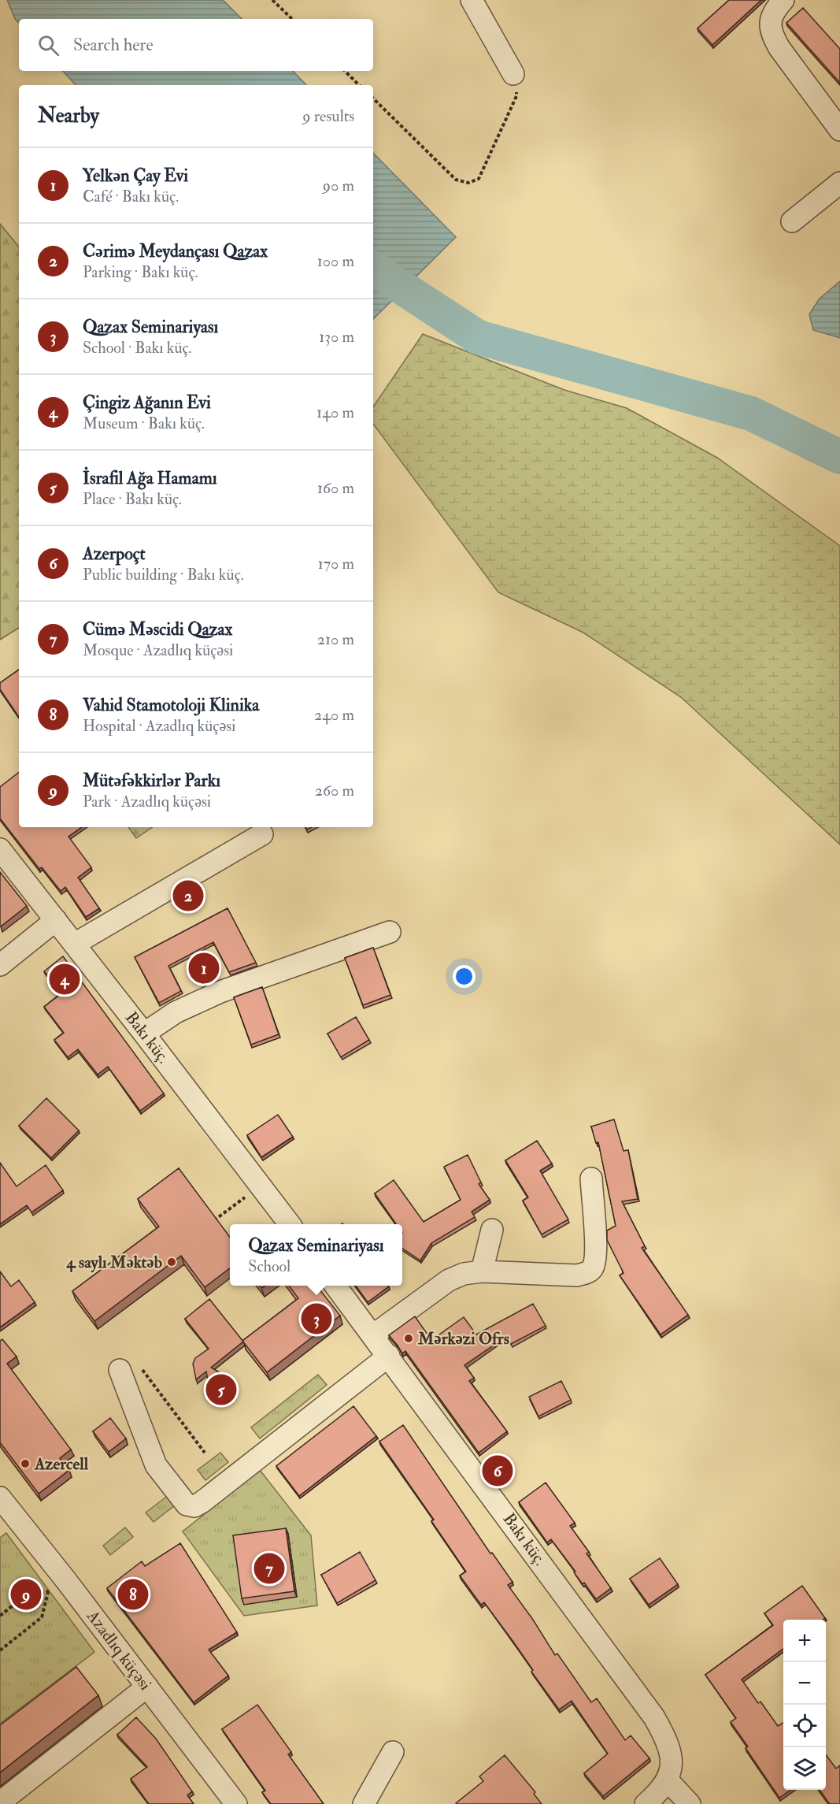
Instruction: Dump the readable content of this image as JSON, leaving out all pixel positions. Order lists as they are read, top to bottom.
{
  "streets": {
    "street": ["Bakı küç.", "Azadlıq küçəsi"]
  },
  "places": ["4 saylı Məktəb", "Mərkəzi Ofrs", "Azercell"],
  "page": {
    "search": "Search here",
    "heading": ["Nearby", "9 results"],
    "list": [
      {
        "mark": "1",
        "name": "Yelkən Çay Evi",
        "note": "Café · Bakı küç.",
        "value": "90 m"
      },
      {
        "mark": "2",
        "name": "Cərimə Meydançası Qazax",
        "note": "Parking · Bakı küç.",
        "value": "100 m"
      },
      {
        "mark": "3",
        "name": "Qazax Seminariyası",
        "note": "School · Bakı küç.",
        "value": "130 m"
      },
      {
        "mark": "4",
        "name": "Çingiz Ağanın Evi",
        "note": "Museum · Bakı küç.",
        "value": "140 m"
      },
      {
        "mark": "5",
        "name": "İsrafil Ağa Hamamı",
        "note": "Place · Bakı küç.",
        "value": "160 m"
      },
      {
        "mark": "6",
        "name": "Azerpoçt",
        "note": "Public building · Bakı küç.",
        "value": "170 m"
      },
      {
        "mark": "7",
        "name": "Cümə Məscidi Qazax",
        "note": "Mosque · Azadlıq küçəsi",
        "value": "210 m"
      },
      {
        "mark": "8",
        "name": "Vahid Stamotoloji Klinika",
        "note": "Hospital · Azadlıq küçəsi",
        "value": "240 m"
      },
      {
        "mark": "9",
        "name": "Mütəfəkkirlər Parkı",
        "note": "Park · Azadlıq küçəsi",
        "value": "260 m"
      }
    ],
    "pins": [
      "2",
      "1",
      "4",
      "3",
      "5",
      "6",
      "7",
      "8",
      "9"
    ],
    "popup": ["Qazax Seminariyası", "School"],
    "map_buttons": ["+", "−"]
  }
}
